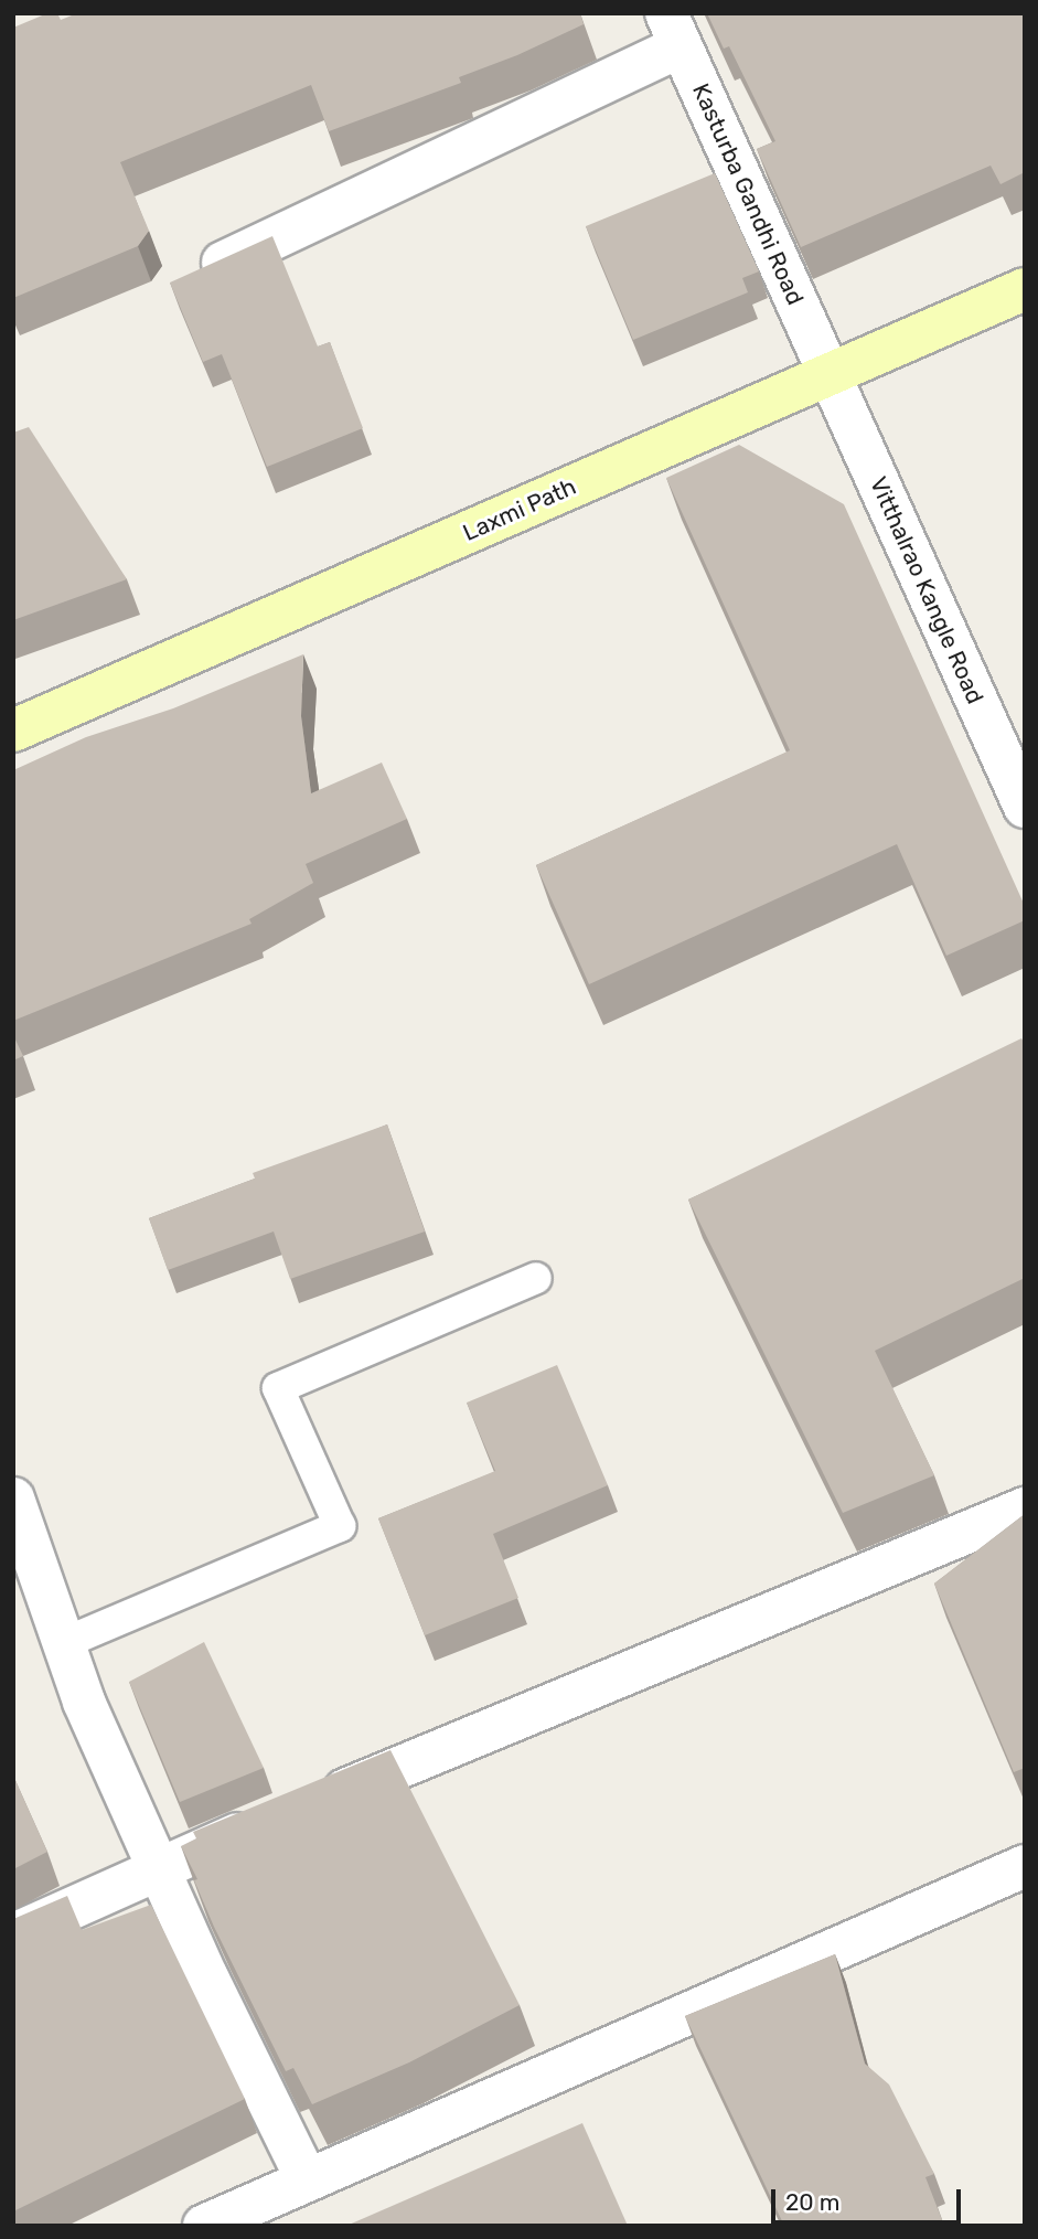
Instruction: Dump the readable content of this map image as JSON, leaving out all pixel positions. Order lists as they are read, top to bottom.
{
  "streets": {
    "street": ["Kasturba Gandhi Road", "Laxmi Path", "Vitthalrao Kangle Road"]
  },
  "crossings": [
    ["Kasturba Gandhi Road", "Laxmi Path"],
    ["Kasturba Gandhi Road", "Vitthalrao Kangle Road"],
    ["Laxmi Path", "Vitthalrao Kangle Road"]
  ],
  "scale_bar": "20 m"
}
